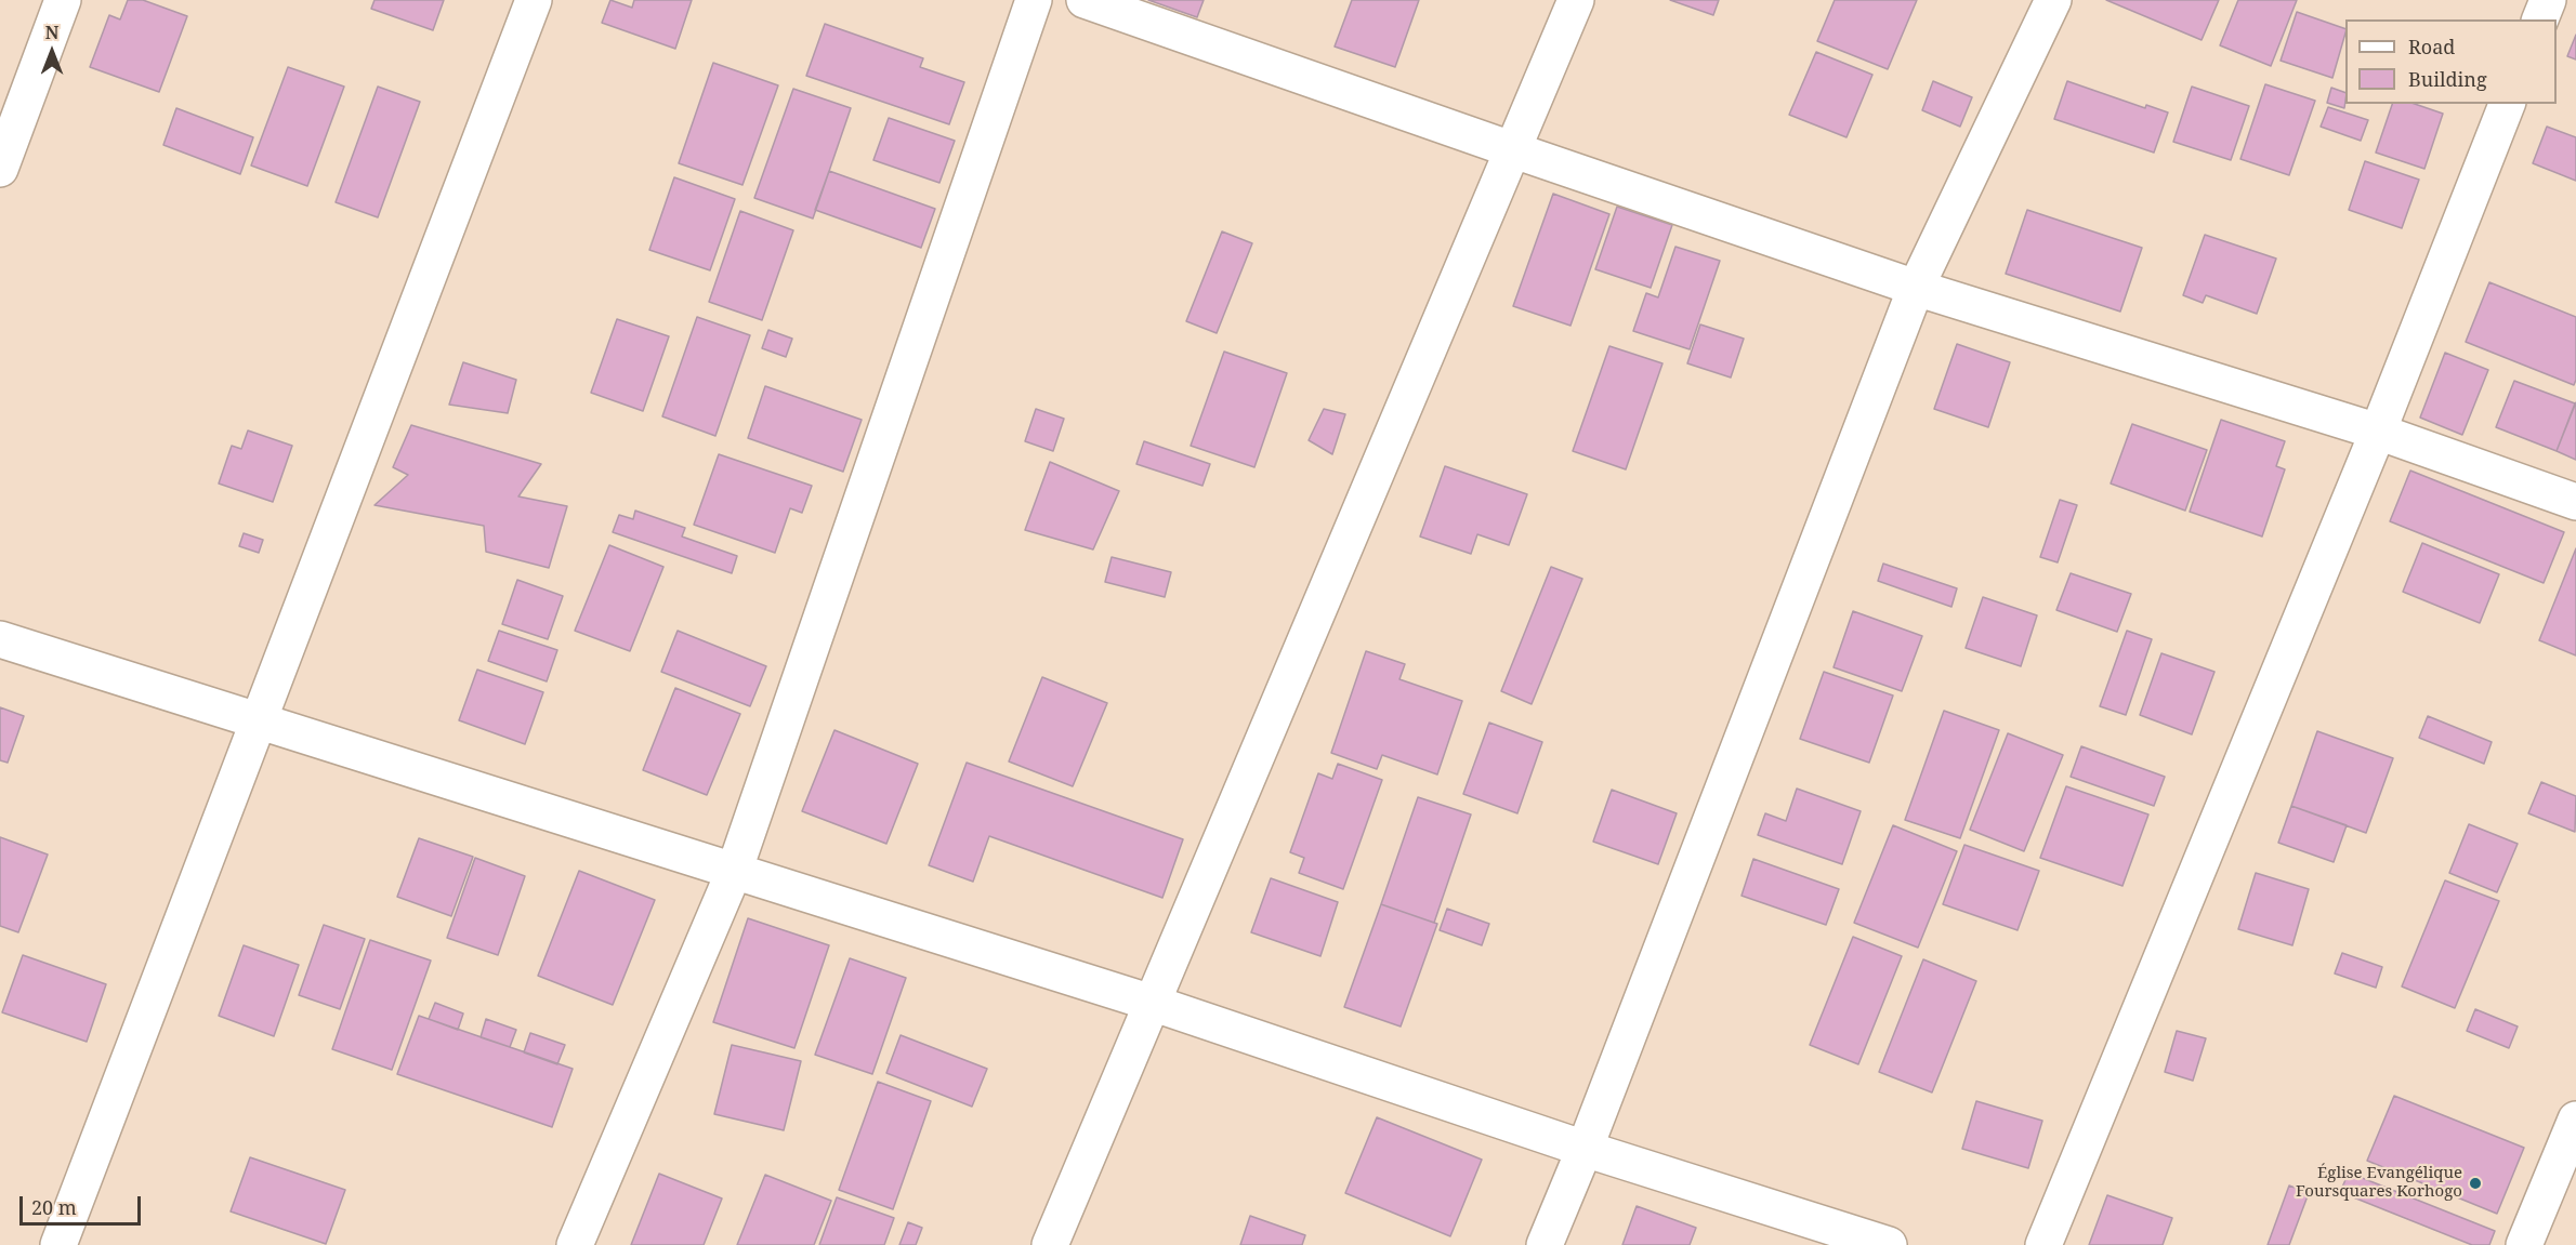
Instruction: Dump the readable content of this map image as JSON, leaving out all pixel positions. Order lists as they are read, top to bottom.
{
  "places": ["Église Evangélique Foursquares Korhogo"],
  "legend": ["Road", "Building"],
  "scale_bar": "20 m",
  "north": "top"
}
